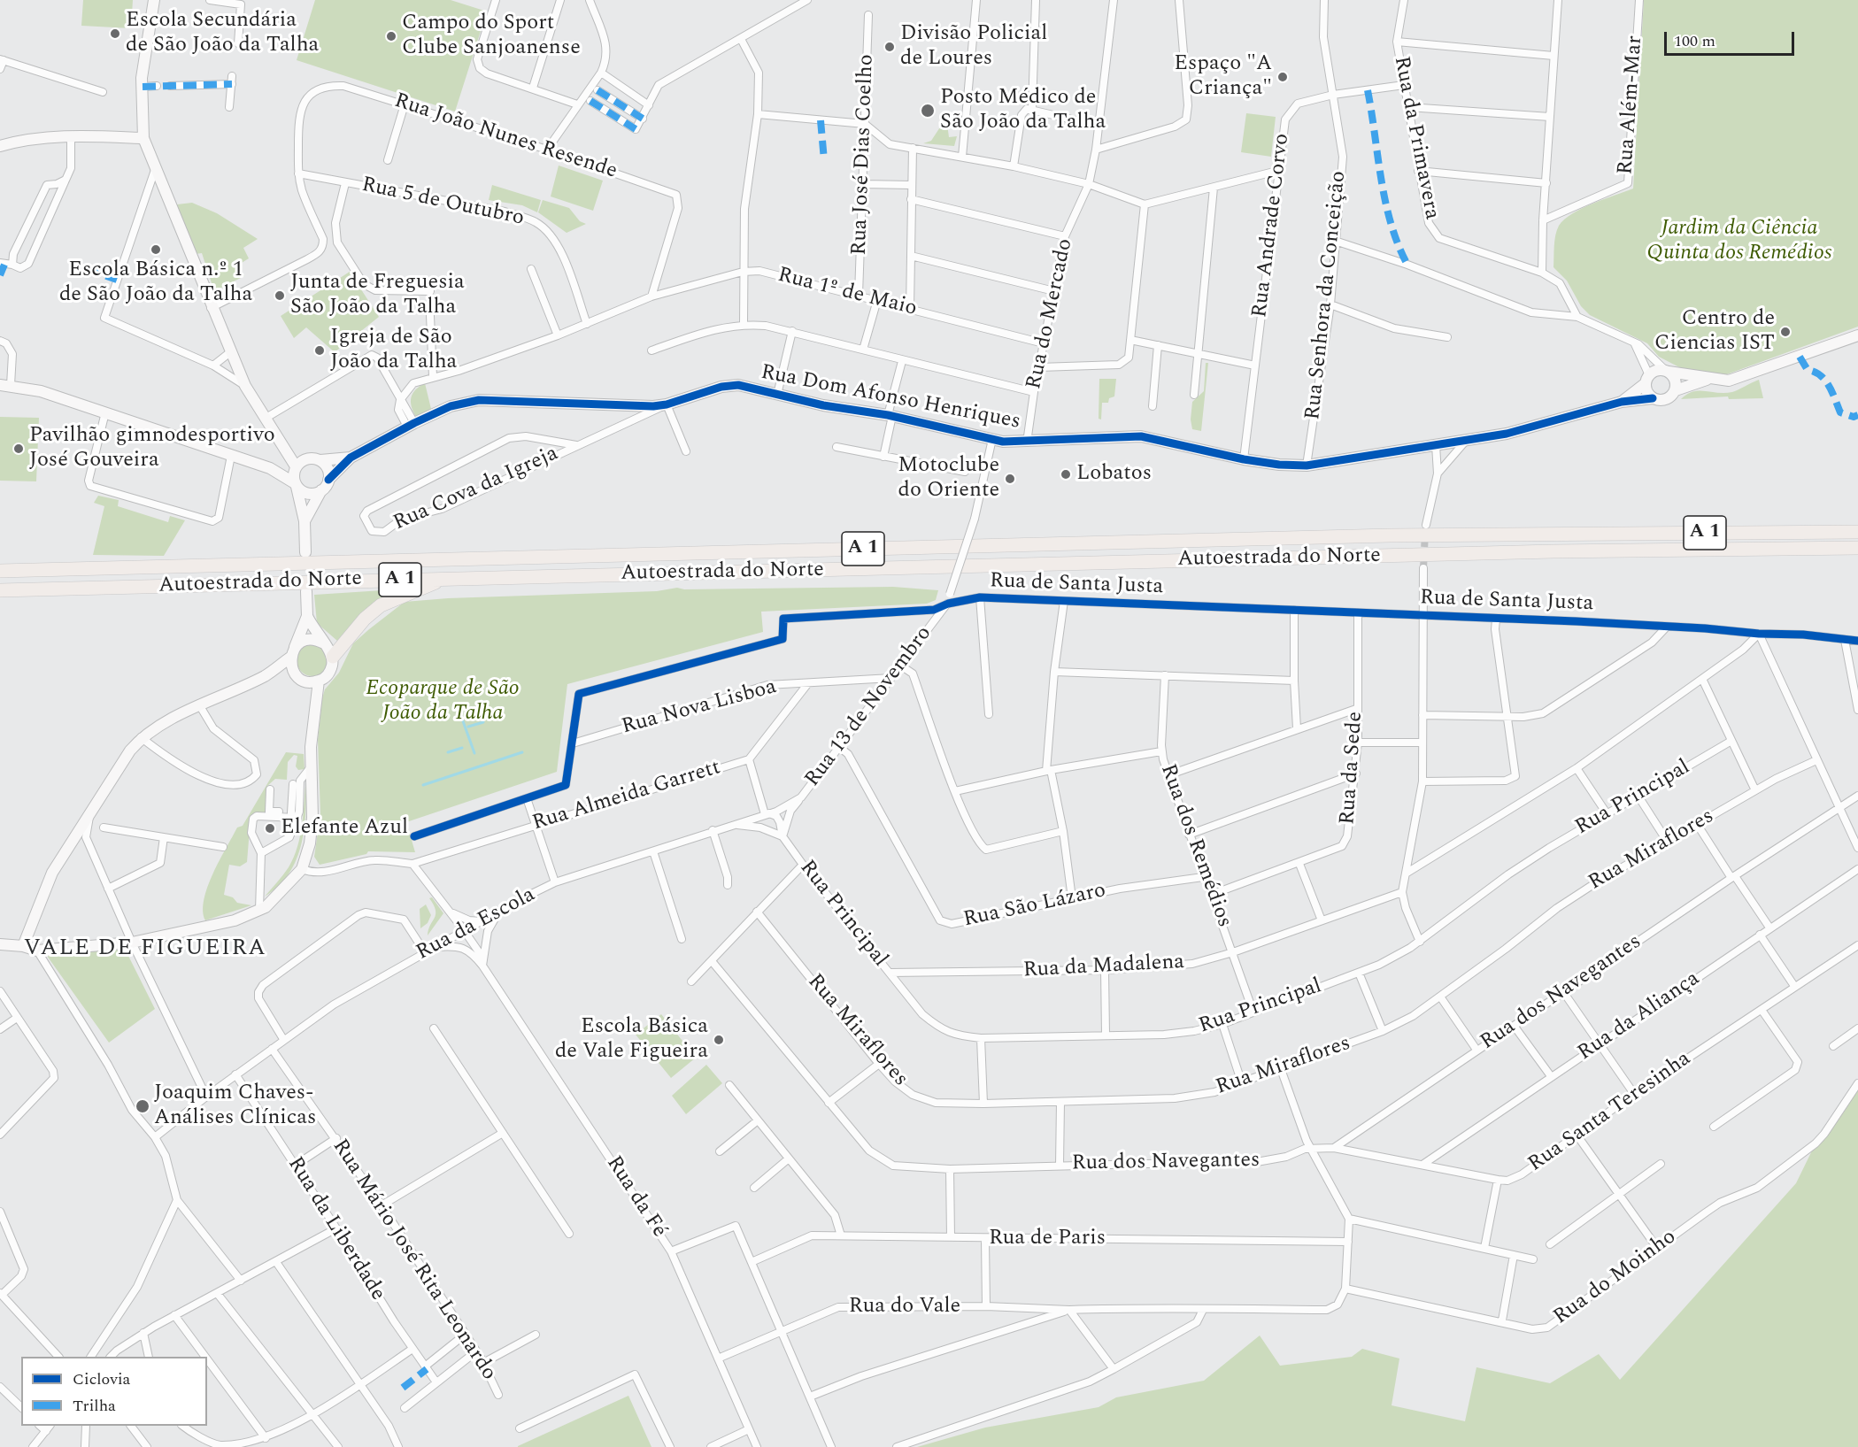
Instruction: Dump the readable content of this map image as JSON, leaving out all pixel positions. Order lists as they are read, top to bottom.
{
  "streets": {
    "highway": ["A 1", "Autoestrada do Norte"],
    "street": [
      "Rua Além-Mar",
      "Rua João Nunes Resende",
      "Rua da Primavera",
      "Rua José Dias Coelho",
      "Rua 5 de Outubro",
      "Rua Andrade Corvo",
      "Rua 1º de Maio",
      "Rua Senhora da Conceição",
      "Rua do Mercado",
      "Rua Dom Afonso Henriques",
      "Rua Cova da Igreja",
      "Rua de Santa Justa",
      "Rua 13 de Novembro",
      "Rua Nova Lisboa",
      "Rua da Sede",
      "Rua Almeida Garrett",
      "Rua Principal",
      "Rua dos Remédios",
      "Rua Miraflores",
      "Rua São Lázaro",
      "Rua da Escola",
      "Rua da Madalena",
      "Rua dos Navegantes",
      "Rua da Aliança",
      "Rua Santa Teresinha",
      "Rua da Fé",
      "Rua da Liberdade",
      "Rua de Paris",
      "Rua Mário José Rita Leonardo",
      "Rua do Moinho",
      "Rua do Vale"
    ]
  },
  "crossings": [
    ["Rua João Nunes Resende", "Rua 5 de Outubro"],
    ["Rua João Nunes Resende", "Rua 1º de Maio"],
    ["Rua da Primavera", "Rua Andrade Corvo"],
    ["Rua José Dias Coelho", "Rua 1º de Maio"],
    ["Rua 5 de Outubro", "Rua 1º de Maio"],
    ["Rua Andrade Corvo", "Rua Senhora da Conceição"],
    ["Rua Andrade Corvo", "Rua Dom Afonso Henriques"],
    ["Rua 1º de Maio", "Rua do Mercado"],
    ["Rua Senhora da Conceição", "Rua Dom Afonso Henriques"],
    ["Rua do Mercado", "Rua Dom Afonso Henriques"],
    ["Rua Dom Afonso Henriques", "Rua Cova da Igreja"],
    ["Rua Dom Afonso Henriques", "Rua 13 de Novembro"],
    ["Rua de Santa Justa", "Rua 13 de Novembro"],
    ["Rua de Santa Justa", "Rua Nova Lisboa"],
    ["Rua de Santa Justa", "Rua da Sede"],
    ["Rua 13 de Novembro", "Rua Nova Lisboa"],
    ["Rua 13 de Novembro", "Rua Principal"],
    ["Rua 13 de Novembro", "Rua São Lázaro"],
    ["Rua 13 de Novembro", "Rua da Escola"],
    ["Rua Nova Lisboa", "Rua Almeida Garrett"],
    ["Rua da Sede", "Rua dos Remédios"],
    ["Rua Almeida Garrett", "Rua da Fé"],
    ["Rua Principal", "Rua dos Remédios"],
    ["Rua Principal", "Rua da Escola"],
    ["Rua Principal", "Rua da Madalena"],
    ["Rua dos Remédios", "Rua São Lázaro"],
    ["Rua dos Remédios", "Rua da Madalena"],
    ["Rua da Escola", "Rua da Fé"],
    ["Rua da Escola", "Rua da Liberdade"],
    ["Rua da Escola", "Rua Mário José Rita Leonardo"],
    ["Rua dos Navegantes", "Rua Santa Teresinha"],
    ["Rua da Aliança", "Rua Santa Teresinha"],
    ["Rua da Fé", "Rua do Vale"]
  ],
  "districts": ["VALE DE FIGUEIRA"],
  "parks": ["Jardim da Ciência Quinta dos Remédios", "Ecoparque de São João da Talha"],
  "places": [
    "Escola Secundária de São João da Talha",
    "Campo do Sport Clube Sanjoanense",
    "Divisão Policial de Loures",
    "Espaço \"A Criança\"",
    "Posto Médico de São João da Talha",
    "Escola Básica n.º 1 de São João da Talha",
    "Junta de Freguesia São João da Talha",
    "Centro de Ciencias IST",
    "Igreja de São João da Talha",
    "Pavilhão gimnodesportivo José Gouveira",
    "Lobatos",
    "Motoclube do Oriente",
    "Elefante Azul",
    "Escola Básica de Vale Figueira",
    "Joaquim Chaves- Análises Clínicas"
  ],
  "legend": ["Ciclovia", "Trilha"],
  "scale_bar": "100 m"
}
